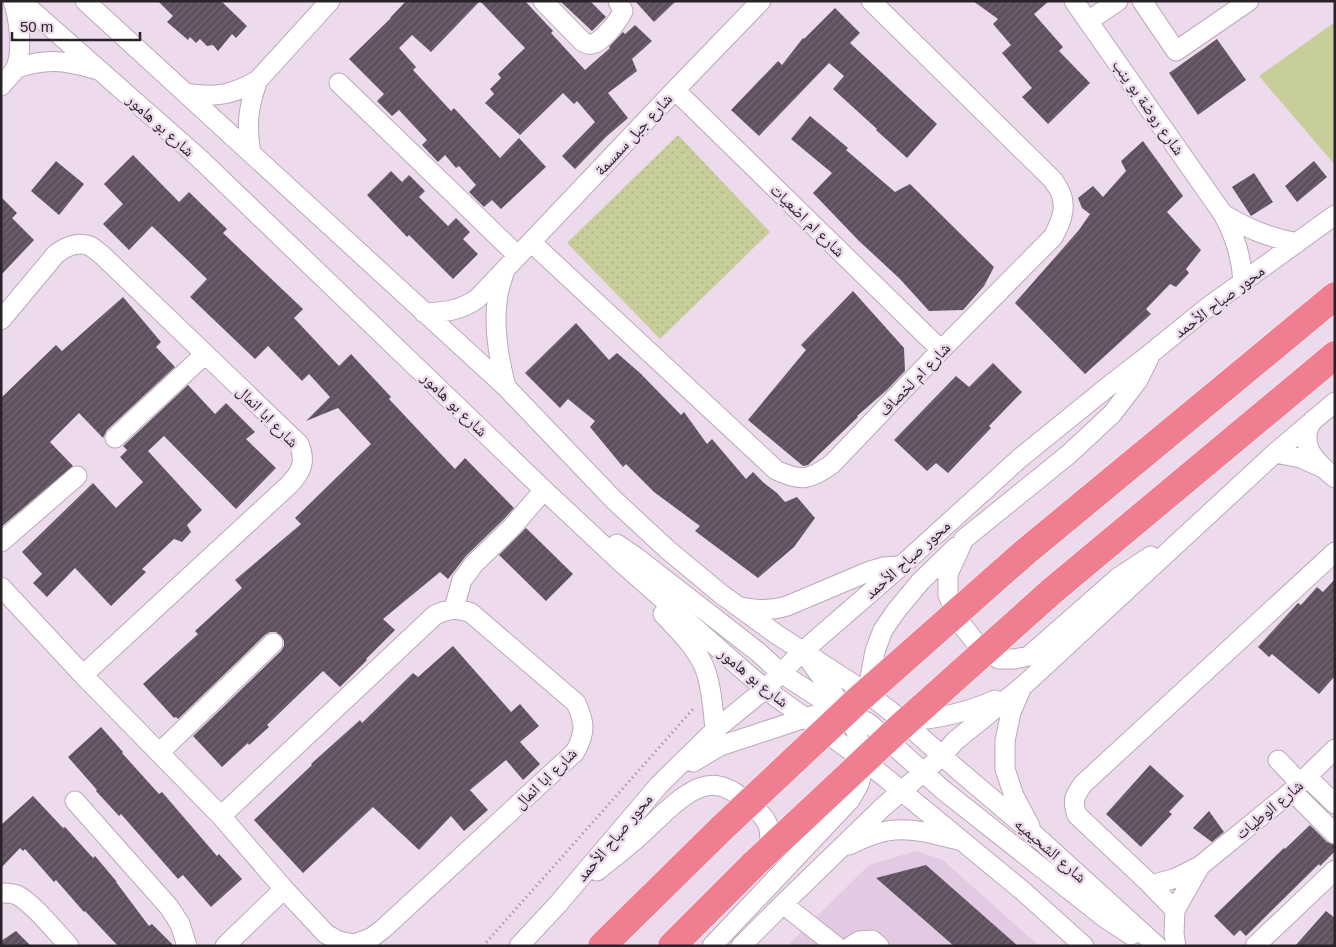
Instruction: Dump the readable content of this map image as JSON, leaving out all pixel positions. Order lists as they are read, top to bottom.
{
  "streets": {
    "street": [
      "شارع روضة بو ينب",
      "شارع بو هامور",
      "شارع جبل سمسمة",
      "شارع ام اضعيات",
      "محور صباح الأحمد",
      "شارع ام لخصاف",
      "شارع ابا انمال",
      "شارع الوطيات",
      "شارع الشحيميه"
    ]
  },
  "crossings": [
    ["شارع روضة بو ينب", "محور صباح الأحمد"],
    ["شارع بو هامور", "محور صباح الأحمد"],
    ["شارع جبل سمسمة", "شارع ام اضعيات"],
    ["شارع جبل سمسمة", "شارع ام لخصاف"],
    ["شارع ام اضعيات", "شارع ام لخصاف"]
  ],
  "scale_bar": "50 m"
}
